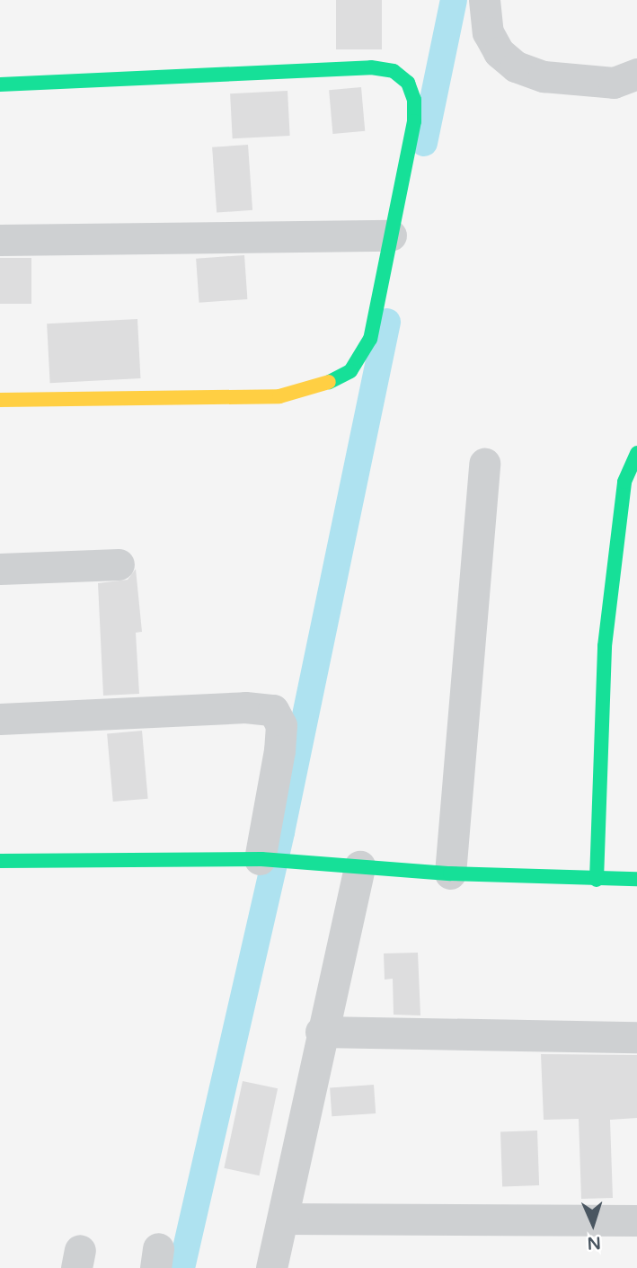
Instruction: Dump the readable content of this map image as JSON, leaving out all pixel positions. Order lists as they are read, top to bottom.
{
  "north": "bottom"
}
